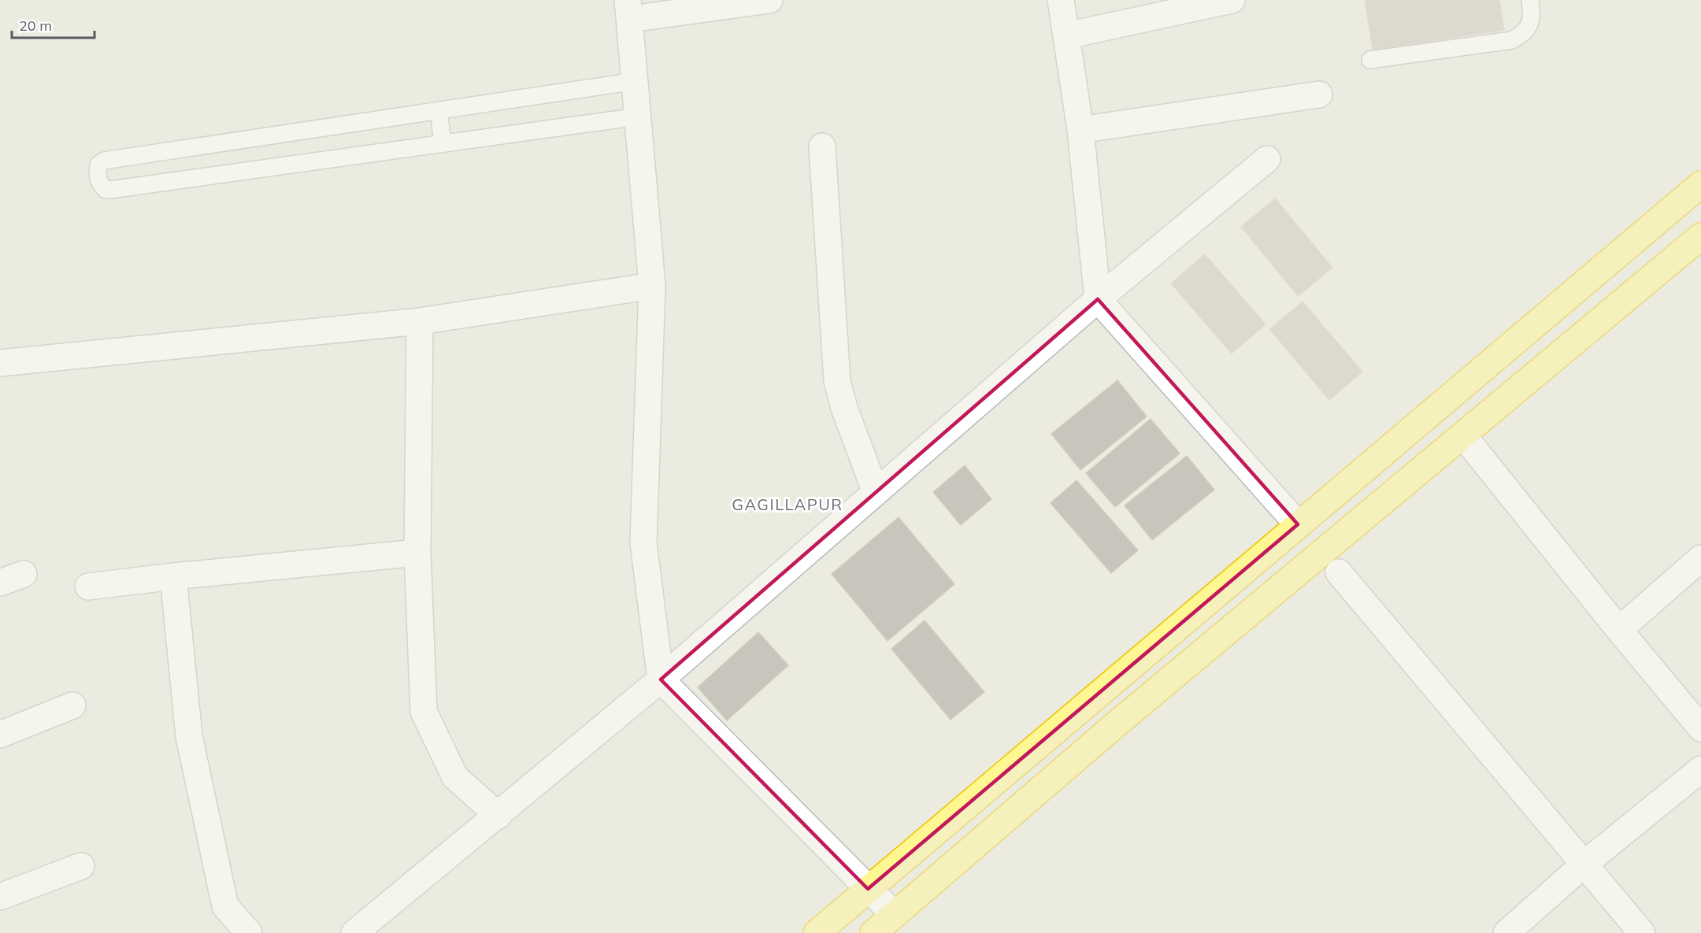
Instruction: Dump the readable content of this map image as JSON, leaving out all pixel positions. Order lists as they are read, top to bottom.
{
  "districts": ["GAGILLAPUR"],
  "scale_bar": "20 m"
}
